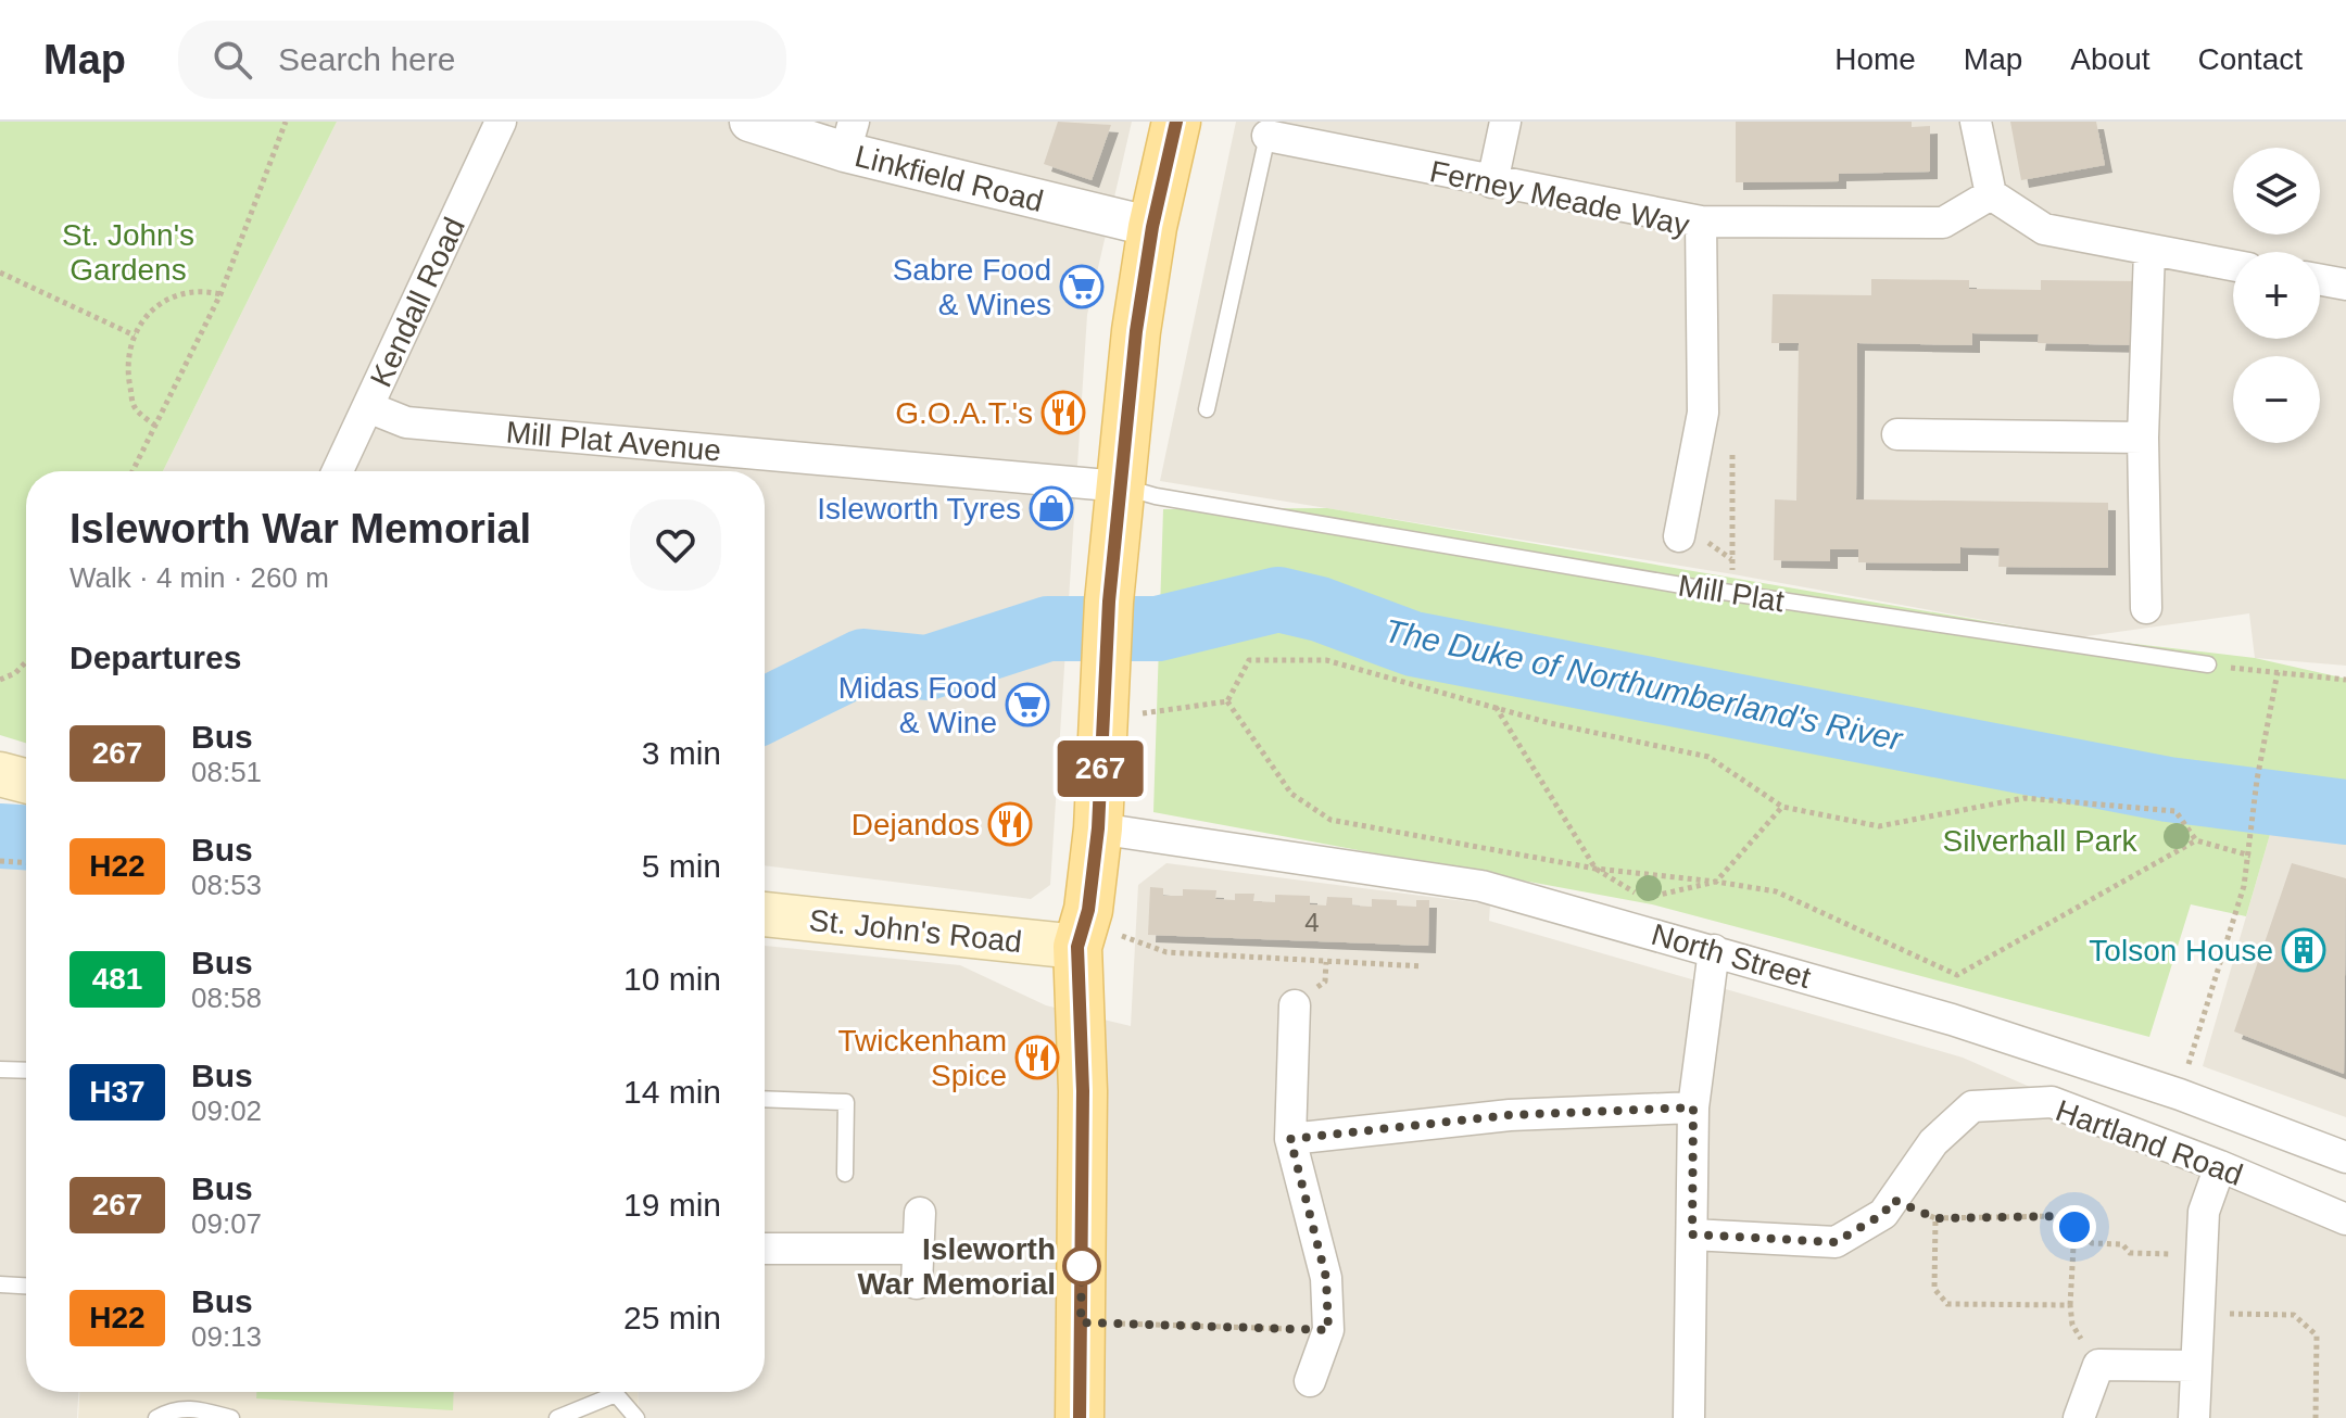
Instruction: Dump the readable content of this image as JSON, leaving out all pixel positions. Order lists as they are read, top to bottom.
{
  "streets": {
    "main road": ["St. John's Road"],
    "street": [
      "Linkfield Road",
      "Ferney Meade Way",
      "Kendall Road",
      "Mill Plat Avenue",
      "North Street",
      "Hartland Road"
    ],
    "lane": ["Mill Plat"]
  },
  "crossings": [
    ["Kendall Road", "Mill Plat Avenue"],
    ["Mill Plat Avenue", "Mill Plat"]
  ],
  "water": ["The Duke of Northumberland's River"],
  "parks": ["St. John's Gardens", "Silverhall Park"],
  "places": {
    "supermarket": ["Sabre Food & Wines", "Midas Food & Wine"],
    "restaurant": ["G.O.A.T.'s", "Dejandos", "Twickenham Spice"],
    "shop": ["Isleworth Tyres"],
    "building": ["Tolson House"],
    "other": ["Isleworth War Memorial"]
  },
  "lines": ["bus line 267"],
  "house_numbers": ["4"],
  "page": {
    "header": "Map",
    "search": "Search here",
    "nav": [
      "Home",
      "Map",
      "About",
      "Contact"
    ],
    "on_map": "267",
    "map_buttons": ["+", "−"],
    "heading": [
      ["Isleworth War Memorial", "Walk · 4 min · 260 m"],
      "Departures"
    ],
    "list": [
      {
        "mark": "267",
        "name": "Bus",
        "note": "08:51",
        "value": "3 min"
      },
      {
        "mark": "H22",
        "name": "Bus",
        "note": "08:53",
        "value": "5 min"
      },
      {
        "mark": "481",
        "name": "Bus",
        "note": "08:58",
        "value": "10 min"
      },
      {
        "mark": "H37",
        "name": "Bus",
        "note": "09:02",
        "value": "14 min"
      },
      {
        "mark": "267",
        "name": "Bus",
        "note": "09:07",
        "value": "19 min"
      },
      {
        "mark": "H22",
        "name": "Bus",
        "note": "09:13",
        "value": "25 min"
      }
    ]
  }
}
